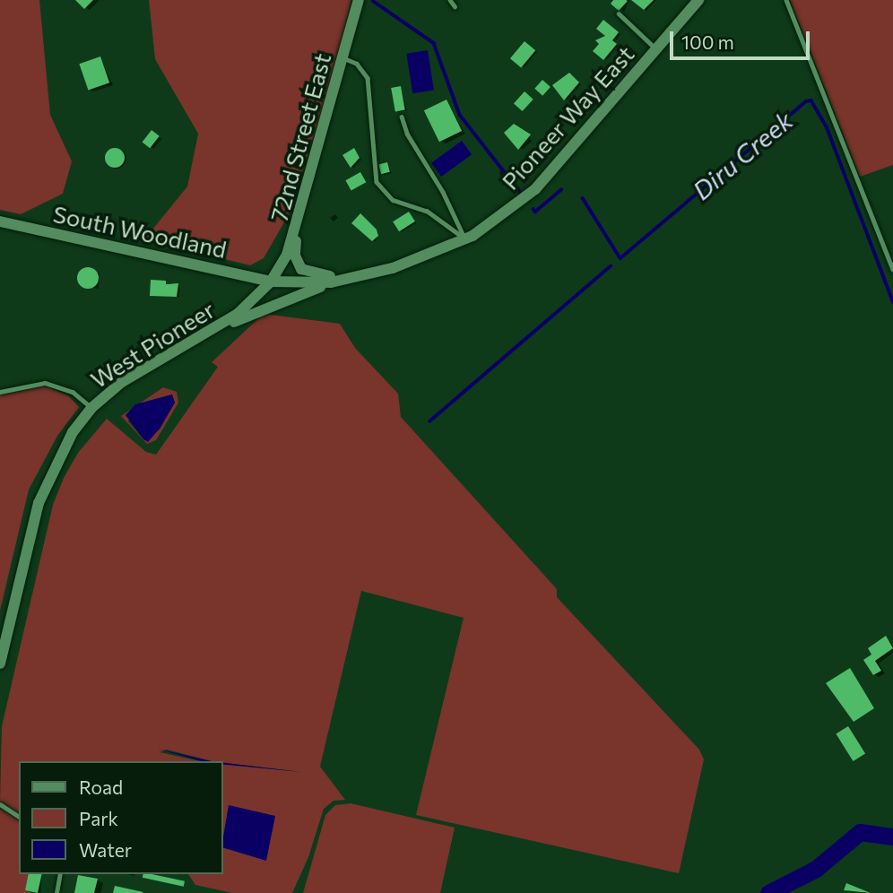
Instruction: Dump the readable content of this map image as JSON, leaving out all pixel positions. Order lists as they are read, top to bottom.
{
  "streets": {
    "main road": [
      "Pioneer Way East",
      "72nd Street East",
      "South Woodland",
      "West Pioneer"
    ]
  },
  "crossings": [
    ["Pioneer Way East", "72nd Street East"],
    ["Pioneer Way East", "South Woodland"],
    ["Pioneer Way East", "West Pioneer"],
    ["72nd Street East", "South Woodland"],
    ["72nd Street East", "West Pioneer"],
    ["South Woodland", "West Pioneer"]
  ],
  "water": ["Diru Creek"],
  "legend": ["Road", "Park", "Water"],
  "scale_bar": "100 m"
}
